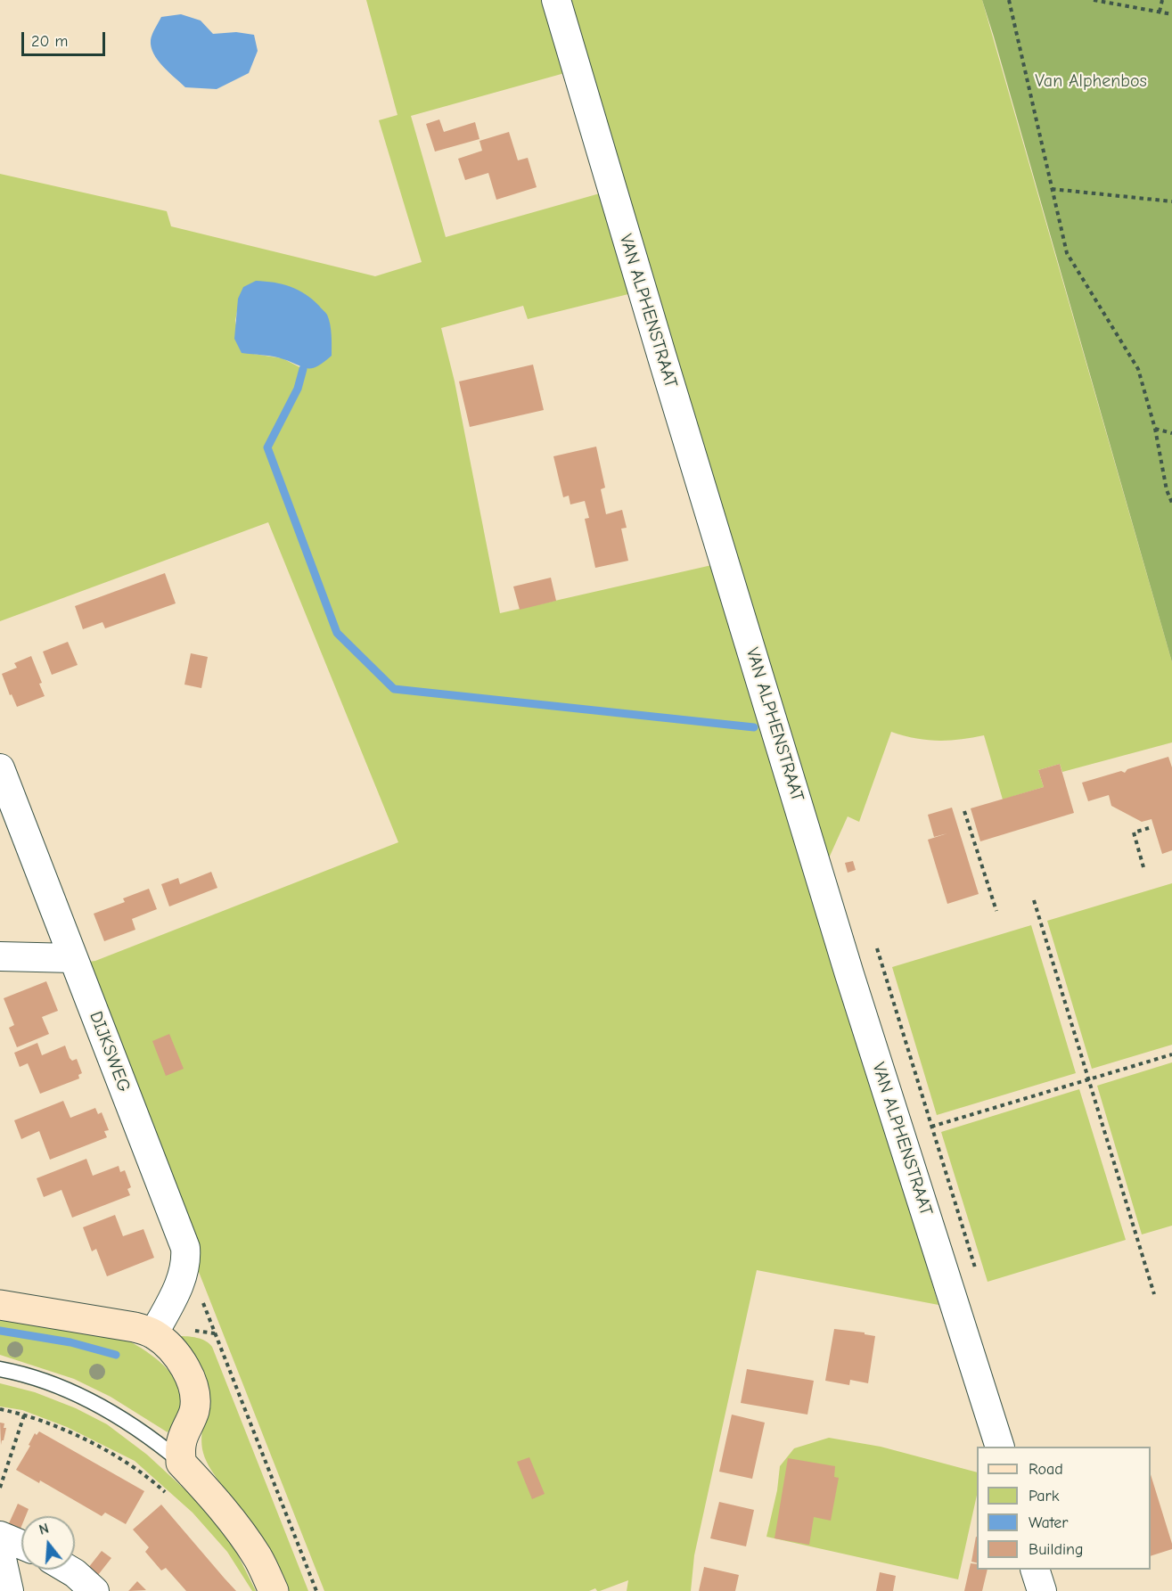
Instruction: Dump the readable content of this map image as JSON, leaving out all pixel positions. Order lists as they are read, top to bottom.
{
  "streets": {
    "street": ["VAN ALPHENSTRAAT", "DIJKSWEG"]
  },
  "parks": ["Van Alphenbos"],
  "legend": [
    "Road",
    "Park",
    "Water",
    "Building"
  ],
  "scale_bar": "20 m",
  "north": "top"
}
